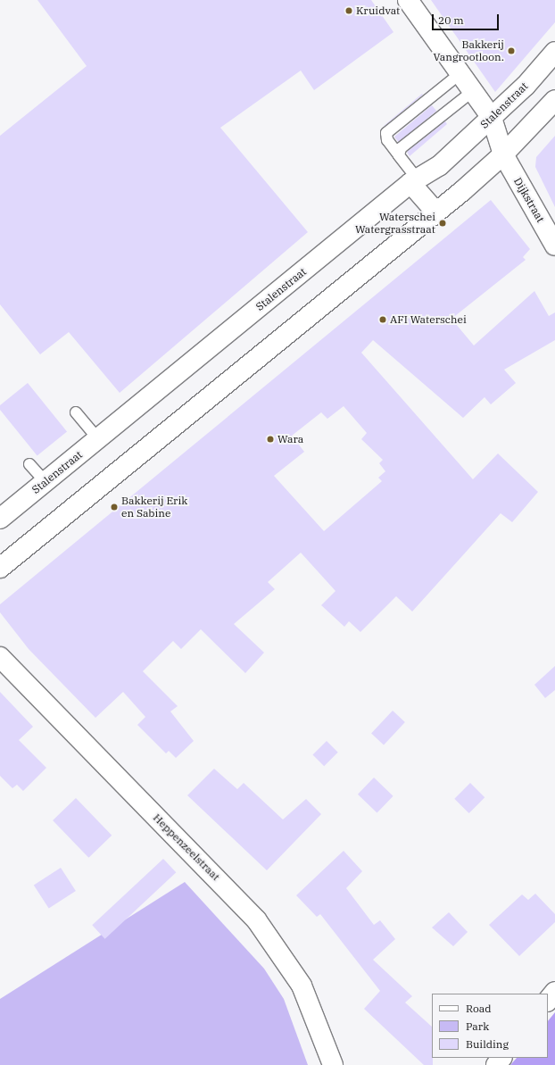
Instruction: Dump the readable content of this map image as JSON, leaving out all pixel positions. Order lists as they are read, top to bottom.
{
  "streets": {
    "street": ["Stalenstraat", "Dijkstraat", "Heppenzeelstraat"]
  },
  "crossings": [
    ["Stalenstraat", "Dijkstraat"]
  ],
  "places": [
    "Kruidvat",
    "Bakkerij Vangrootloon.",
    "Waterschei Watergrasstraat",
    "AFI Waterschei",
    "Wara",
    "Bakkerij Erik en Sabine"
  ],
  "legend": ["Road", "Park", "Building"],
  "scale_bar": "20 m"
}
